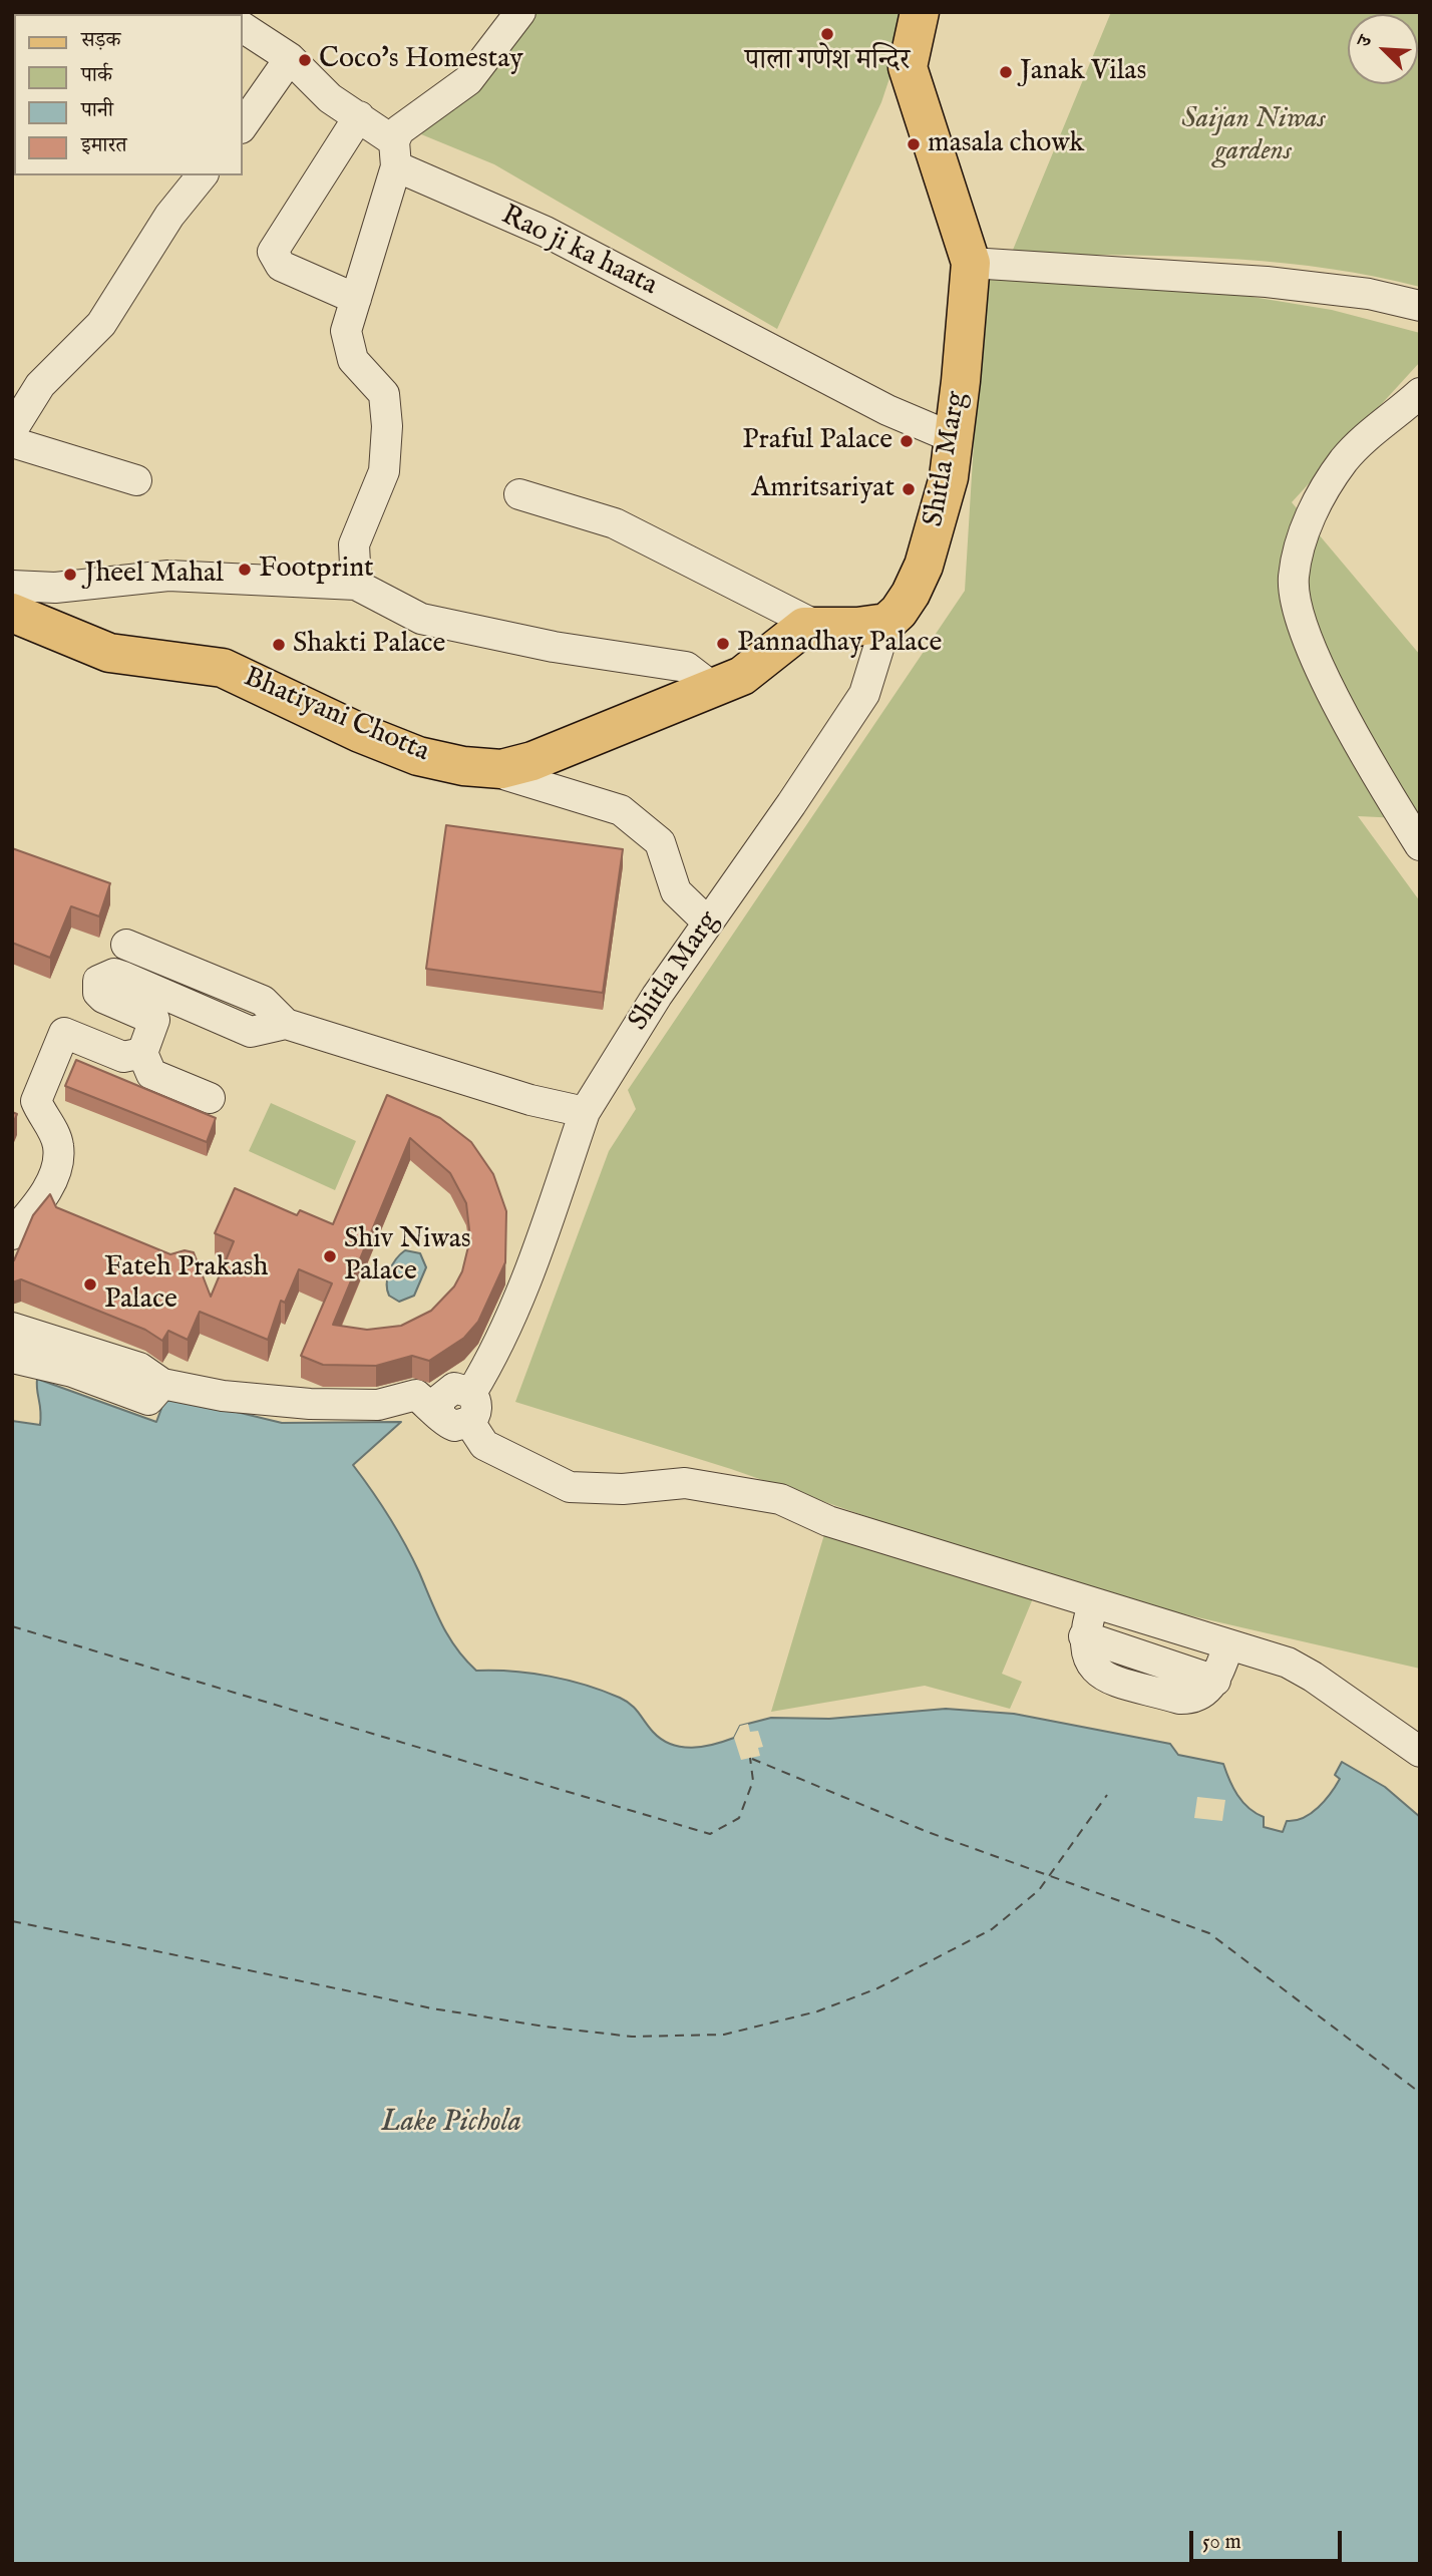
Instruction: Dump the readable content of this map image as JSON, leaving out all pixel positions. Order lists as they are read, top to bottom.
{
  "streets": {
    "main road": ["Shitla Marg", "Bhatiyani Chotta"],
    "street": ["Rao ji ka haata"]
  },
  "crossings": [
    ["Rao ji ka haata", "Shitla Marg"]
  ],
  "water": ["Lake Pichola"],
  "parks": ["Saijan Niwas gardens"],
  "places": [
    "पाला गणेश मन्दिर",
    "Coco's Homestay",
    "Janak Vilas",
    "masala chowk",
    "Praful Palace",
    "Amritsariyat",
    "Footprint",
    "Jheel Mahal",
    "Pannadhay Palace",
    "Shakti Palace",
    "Shiv Niwas Palace",
    "Fateh Prakash Palace"
  ],
  "legend": [
    "सड़क",
    "पार्क",
    "पानी",
    "इमारत"
  ],
  "scale_bar": "50 m",
  "north": "top left"
}
